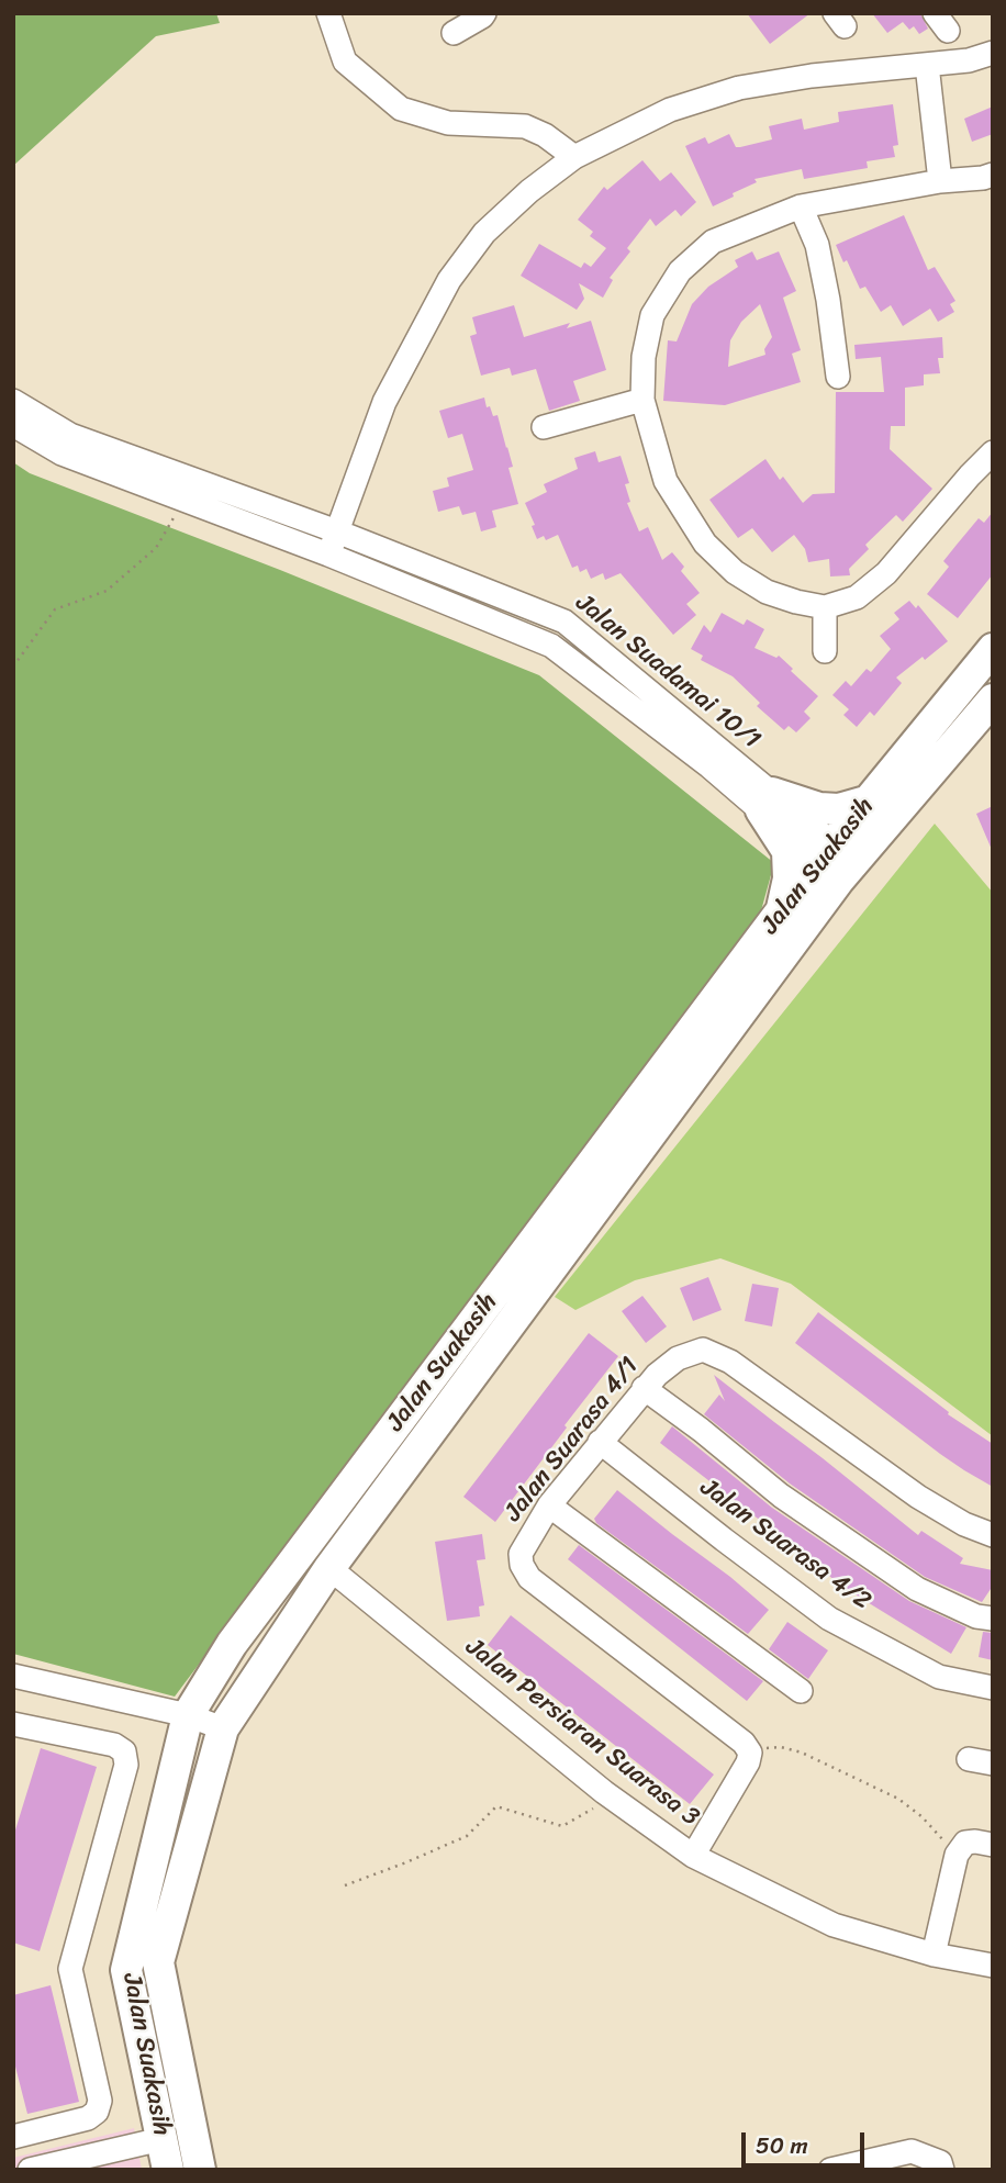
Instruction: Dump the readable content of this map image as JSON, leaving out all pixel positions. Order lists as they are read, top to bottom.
{
  "streets": {
    "main road": ["Jalan Suakasih"],
    "street": [
      "Jalan Suadamai 10/1",
      "Jalan Suarasa 4/1",
      "Jalan Suarasa 4/2",
      "Jalan Persiaran Suarasa 3"
    ]
  },
  "crossings": [
    ["Jalan Suadamai 10/1", "Jalan Suakasih"],
    ["Jalan Suakasih", "Jalan Persiaran Suarasa 3"],
    ["Jalan Suarasa 4/1", "Jalan Suarasa 4/2"]
  ],
  "scale_bar": "50 m"
}
